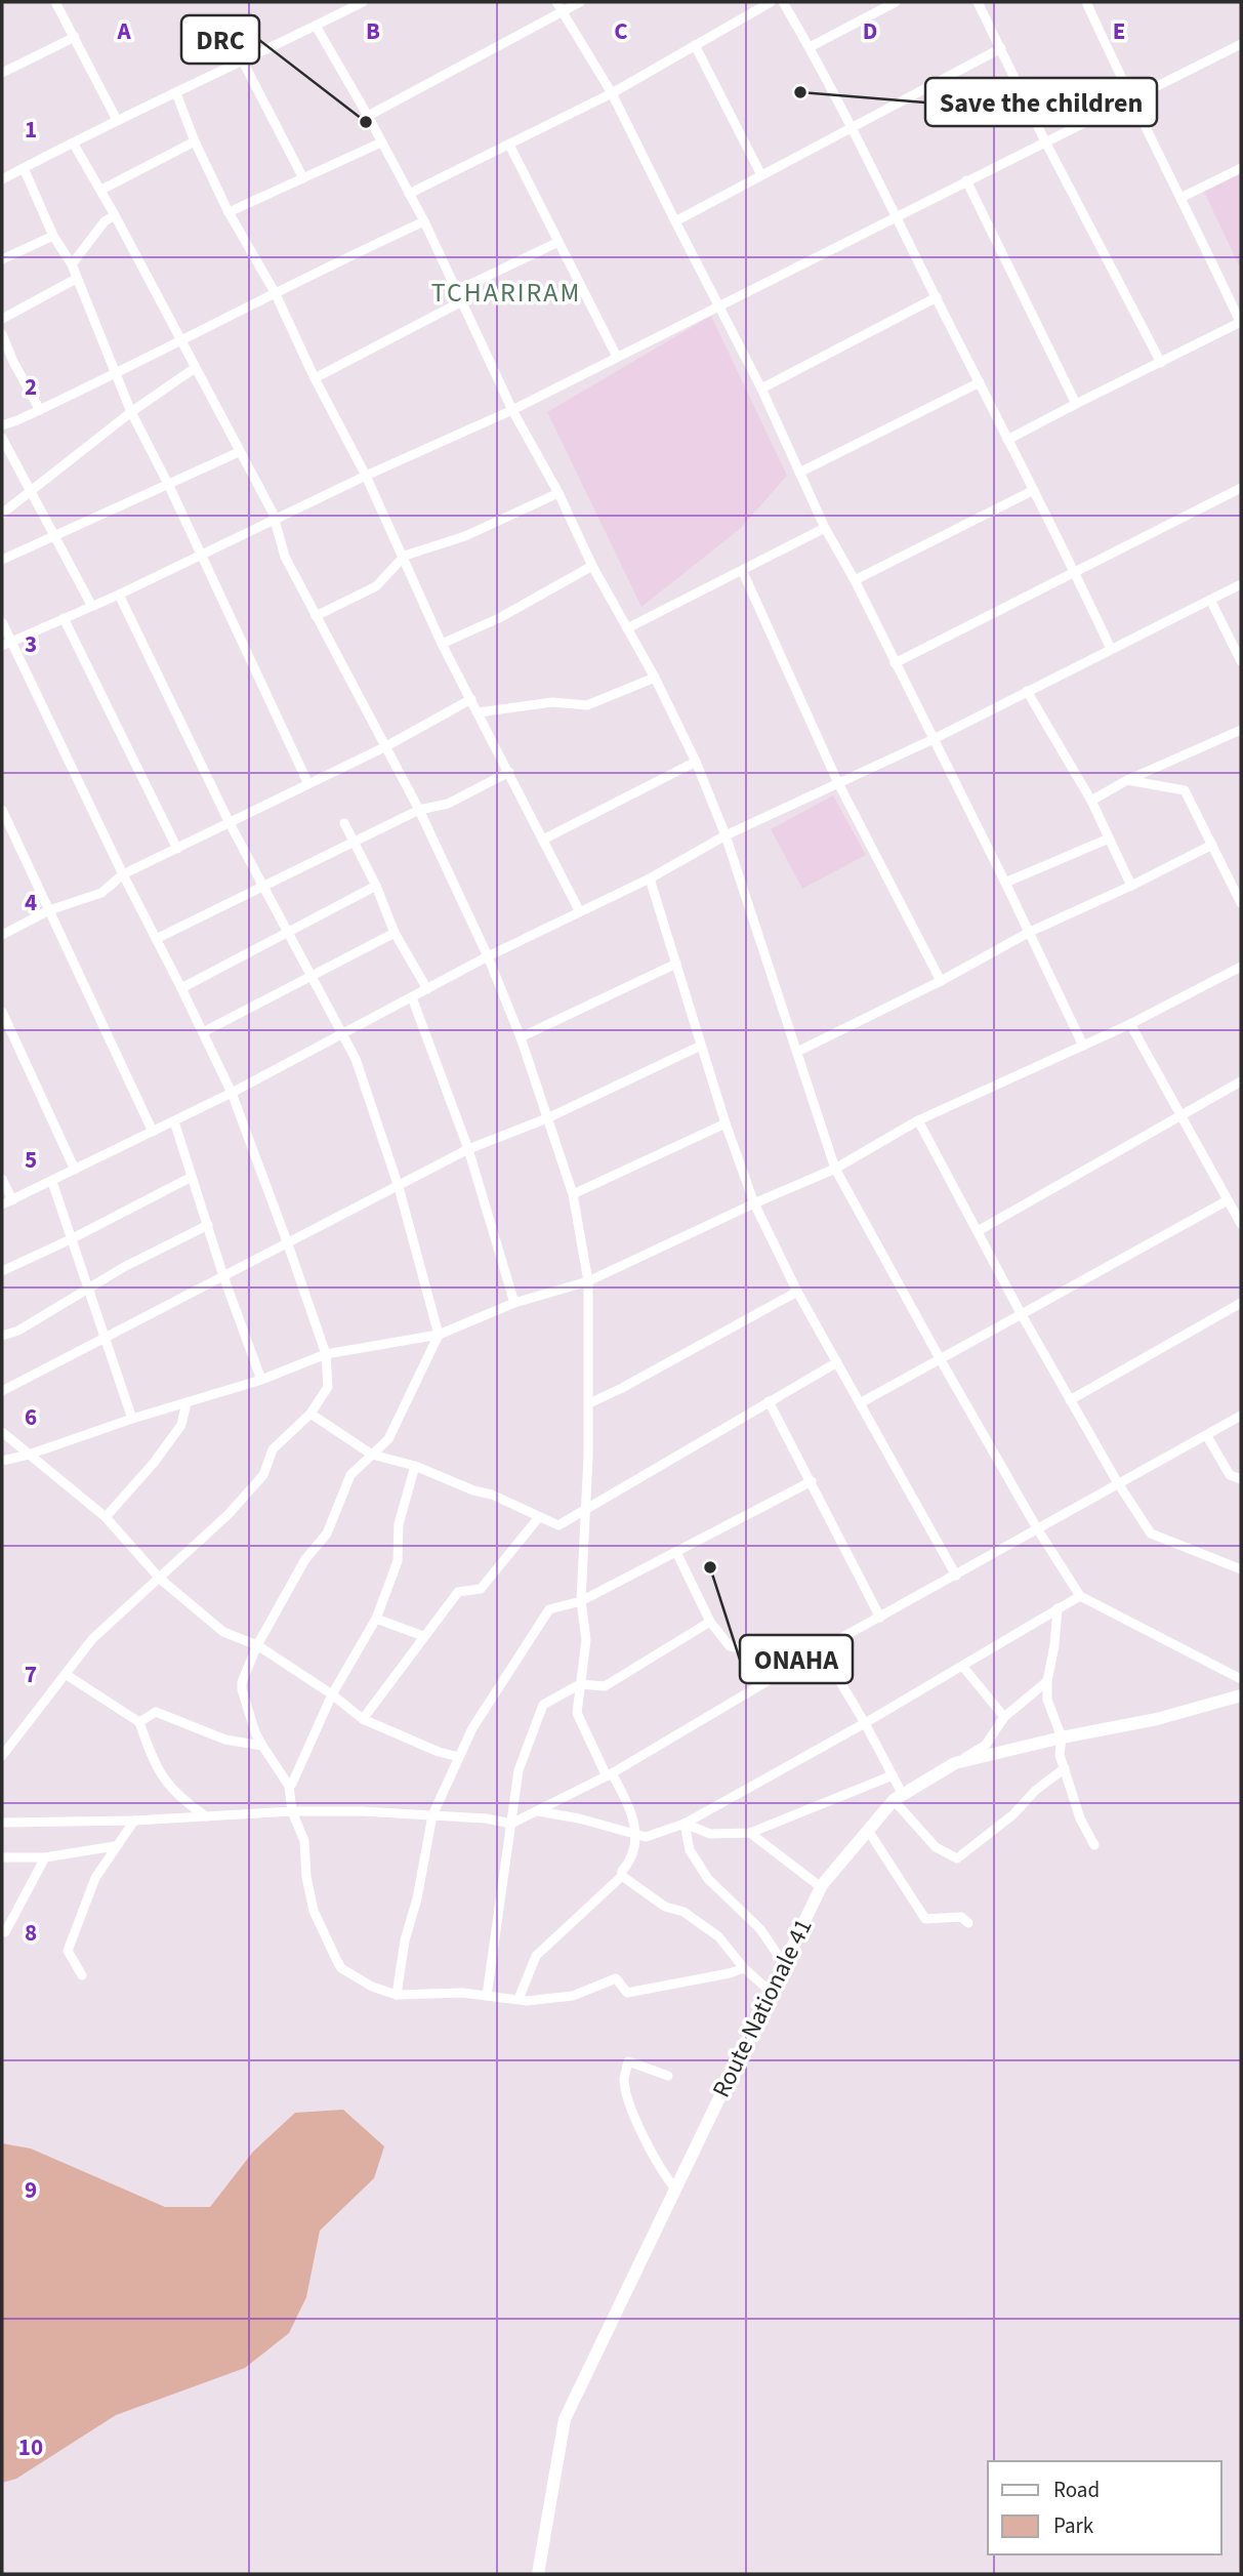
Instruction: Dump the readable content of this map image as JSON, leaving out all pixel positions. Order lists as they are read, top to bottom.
{
  "streets": {
    "street": ["Route Nationale 41"]
  },
  "districts": ["TCHARIRAM"],
  "places": ["Save the children", "DRC", "ONAHA"],
  "legend": ["Road", "Park"],
  "grid": {
    "columns": [
      "A",
      "B",
      "C",
      "D",
      "E"
    ],
    "rows": [
      "1",
      "2",
      "3",
      "4",
      "5",
      "6",
      "7",
      "8",
      "9",
      "10"
    ]
  }
}
